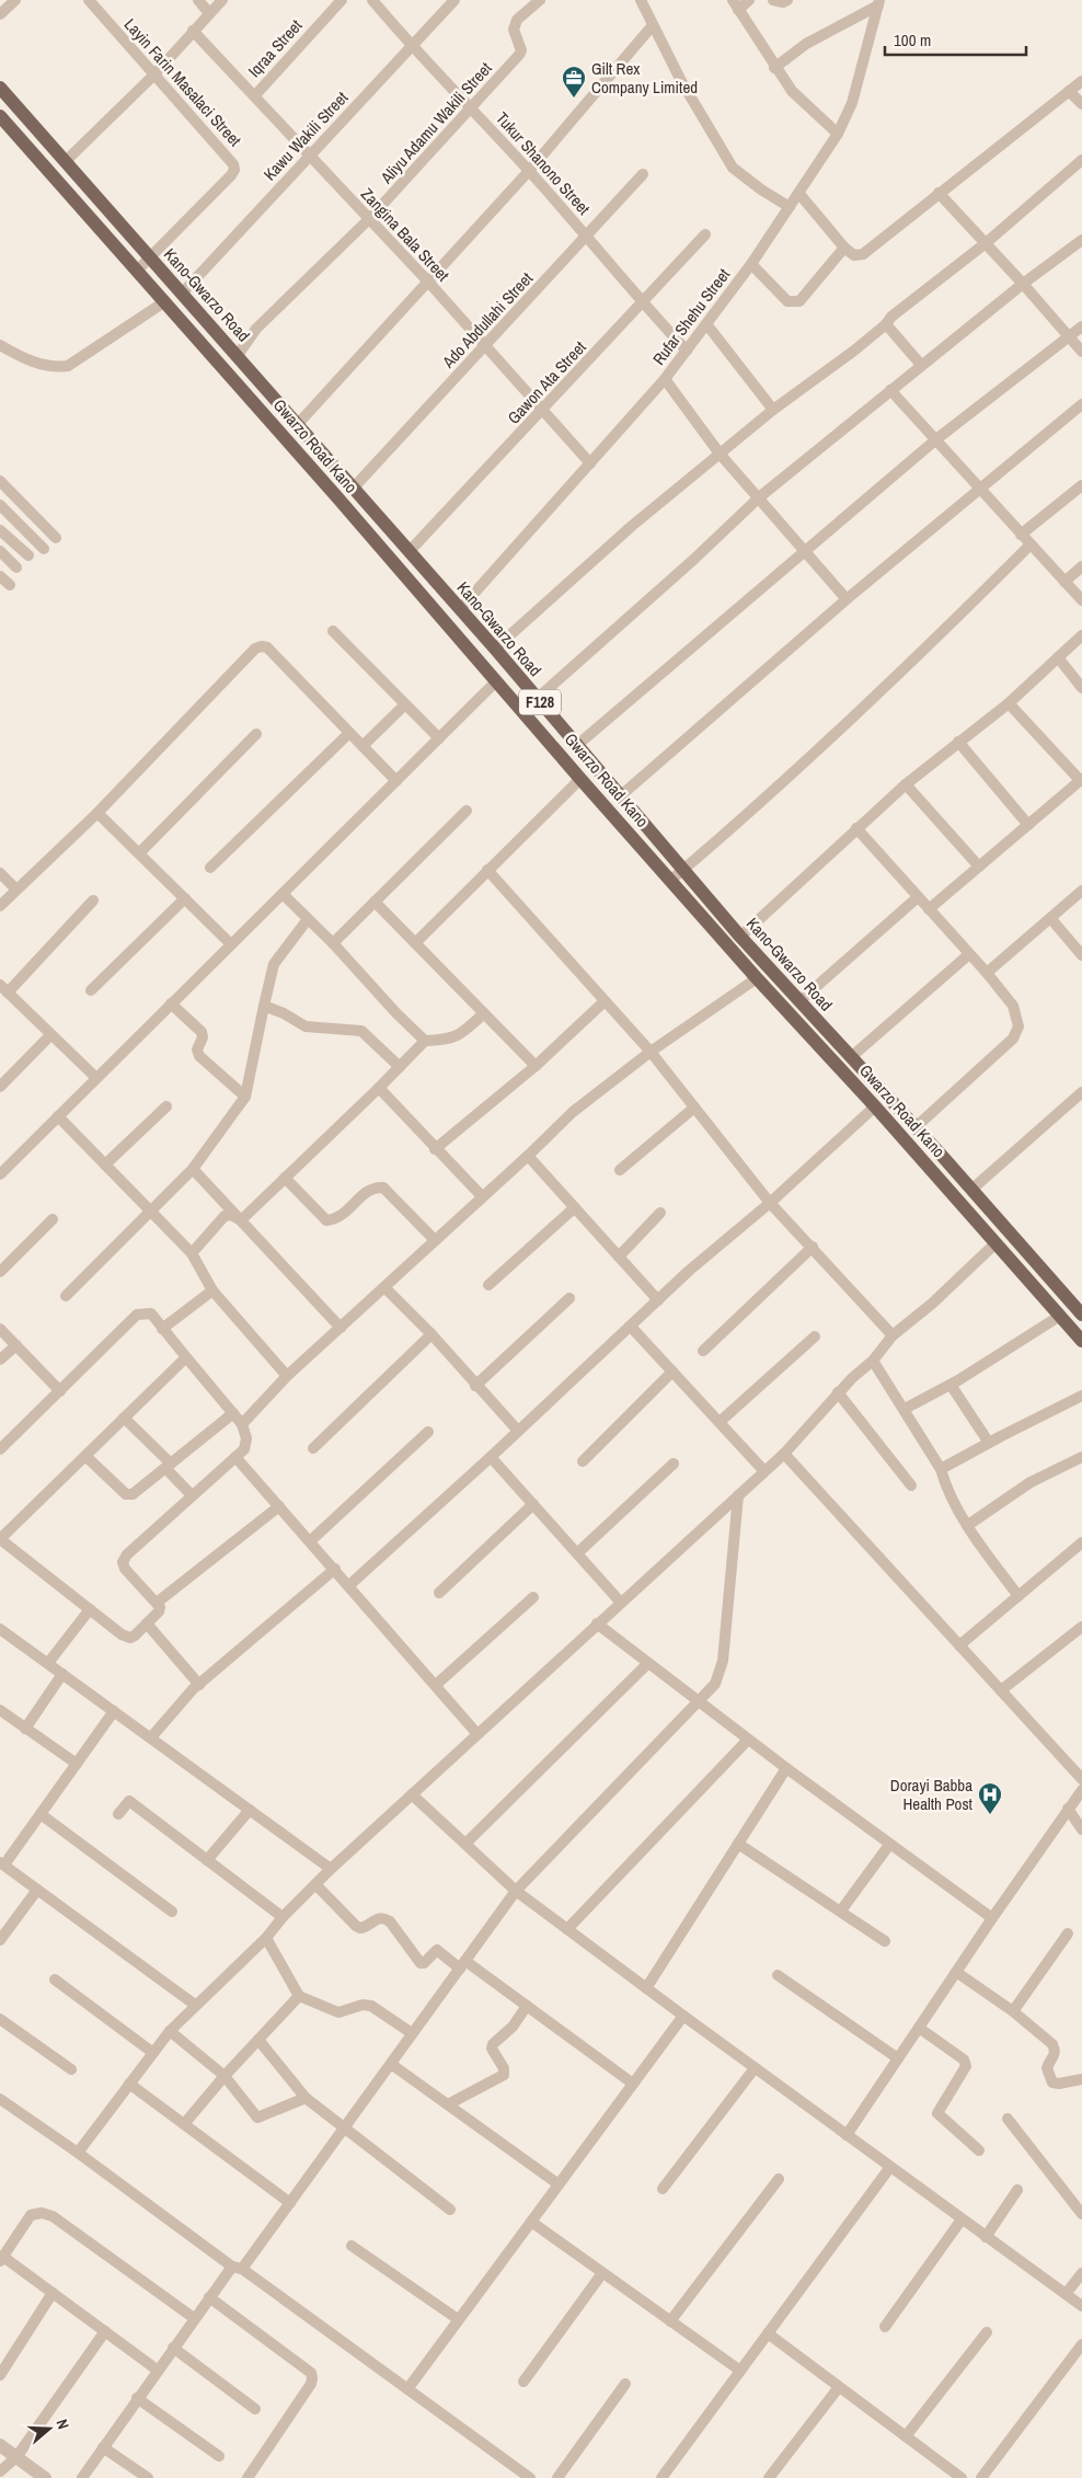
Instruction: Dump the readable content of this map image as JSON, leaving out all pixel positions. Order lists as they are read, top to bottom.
{
  "streets": {
    "main road": ["Kano-Gwarzo Road", "Gwarzo Road Kano", "F128"],
    "street": [
      "Iqraa Street",
      "Layin Farin Masalaci Street",
      "Aliyu Adamu Wakili Street",
      "Kawu Wakili Street",
      "Tukur Shanono Street",
      "Zangina Bala Street",
      "Rufar Shehu Street",
      "Ado Abdullahi Street",
      "Gawon Ata Street"
    ]
  },
  "crossings": [
    ["Iqraa Street", "Zangina Bala Street"],
    ["Layin Farin Masalaci Street", "Kano-Gwarzo Road"],
    ["Aliyu Adamu Wakili Street", "Tukur Shanono Street"],
    ["Aliyu Adamu Wakili Street", "Zangina Bala Street"],
    ["Aliyu Adamu Wakili Street", "Kano-Gwarzo Road"],
    ["Kawu Wakili Street", "Tukur Shanono Street"],
    ["Kawu Wakili Street", "Zangina Bala Street"],
    ["Kawu Wakili Street", "Kano-Gwarzo Road"],
    ["Tukur Shanono Street", "Rufar Shehu Street"],
    ["Tukur Shanono Street", "Ado Abdullahi Street"],
    ["Tukur Shanono Street", "Gawon Ata Street"],
    ["Zangina Bala Street", "Rufar Shehu Street"],
    ["Zangina Bala Street", "Ado Abdullahi Street"],
    ["Zangina Bala Street", "Gawon Ata Street"],
    ["Kano-Gwarzo Road", "Rufar Shehu Street"],
    ["Kano-Gwarzo Road", "Ado Abdullahi Street"],
    ["Kano-Gwarzo Road", "Gawon Ata Street"]
  ],
  "places": {
    "office": ["Gilt Rex Company Limited"],
    "hospital": ["Dorayi Babba Health Post"]
  },
  "scale_bar": "100 m",
  "north": "right"
}
